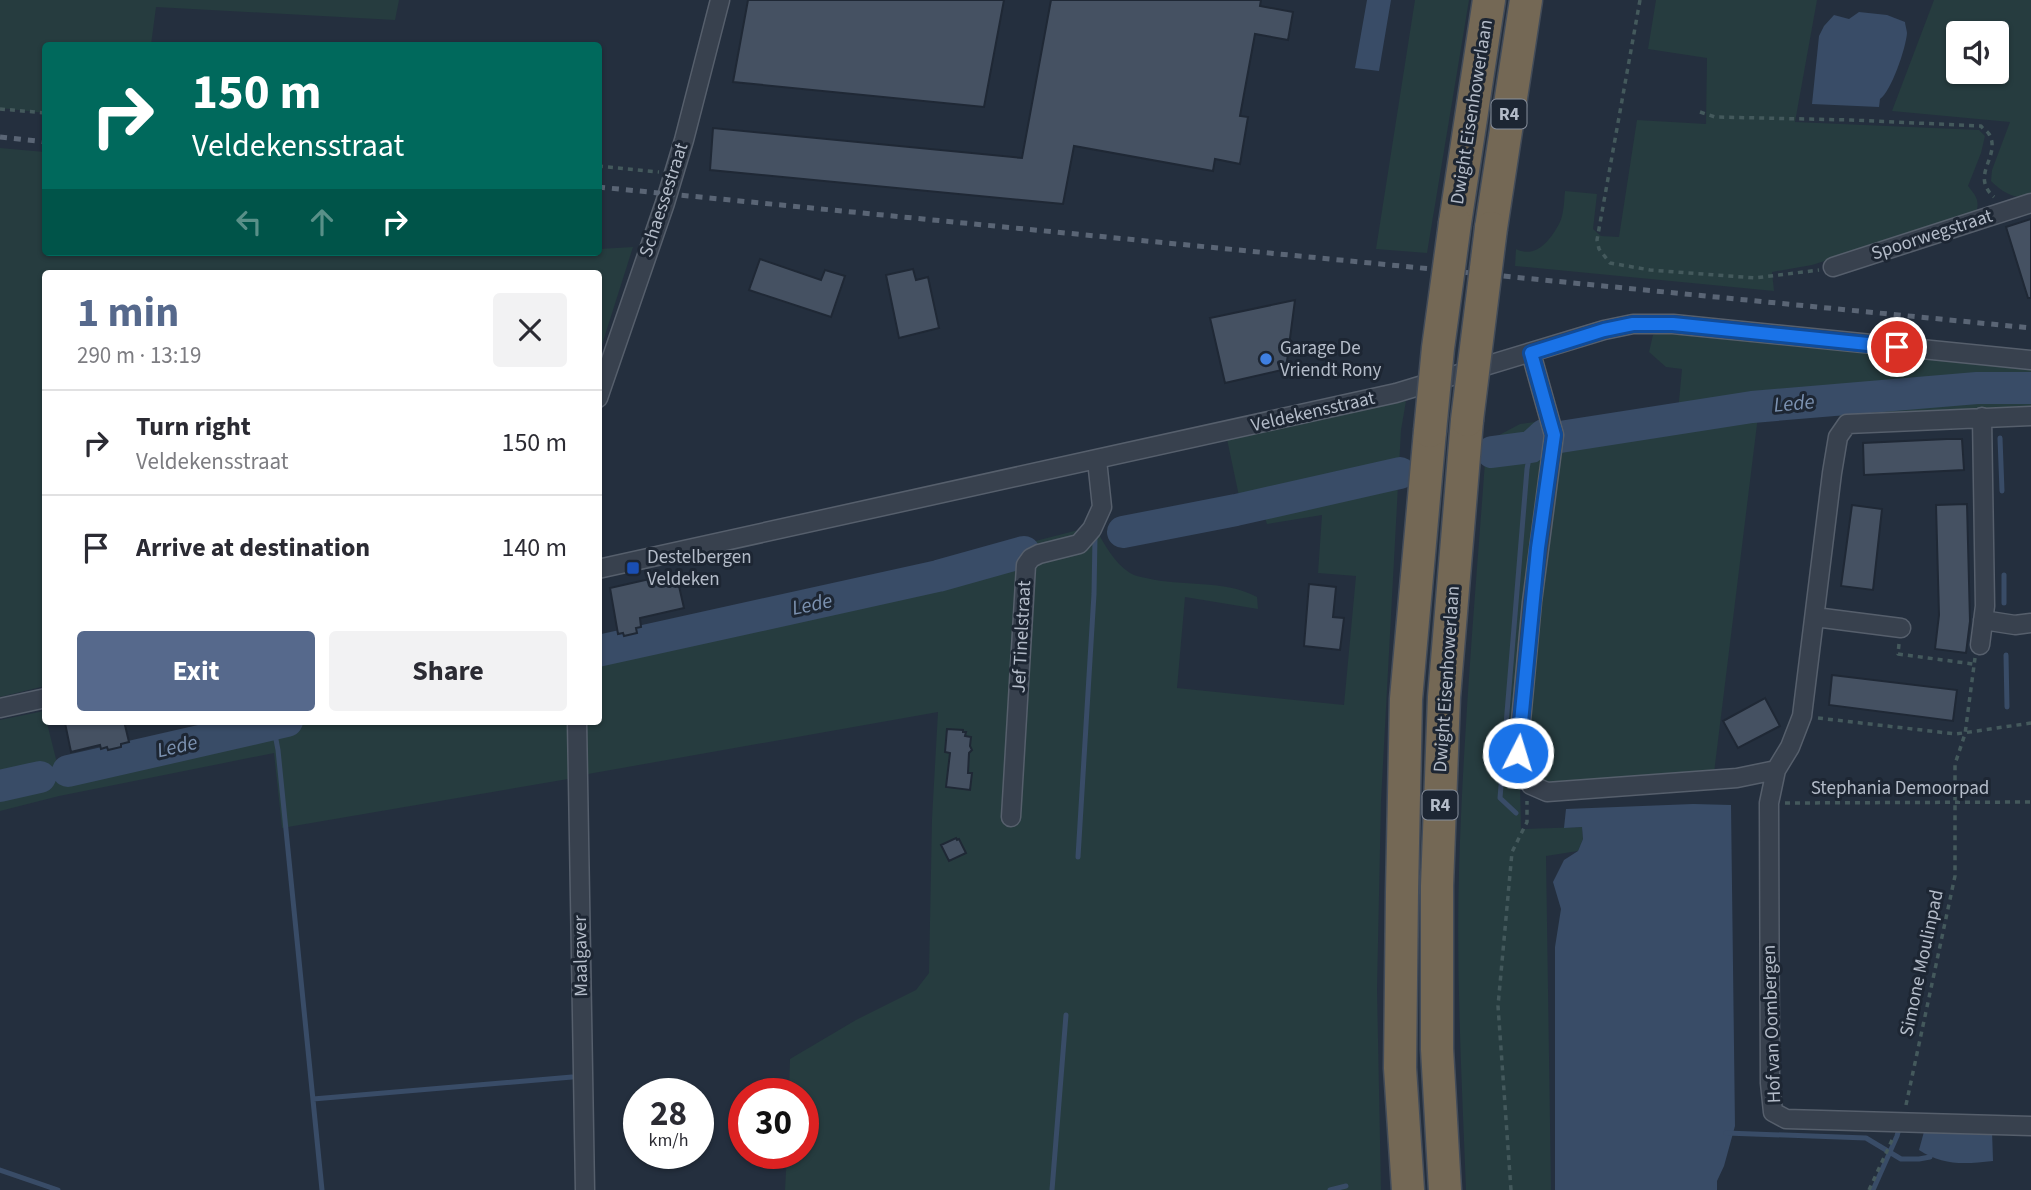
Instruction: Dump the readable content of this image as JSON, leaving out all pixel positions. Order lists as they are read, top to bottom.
{
  "streets": {
    "highway": ["Dwight Eisenhowerlaan", "R4"],
    "street": [
      "Schaessestraat",
      "Spoorwegstraat",
      "Veldekensstraat",
      "Jef Tinelstraat",
      "Maalgaver",
      "Hof van Oombergen"
    ],
    "path": ["Stephania Demoorpad", "Simone Moulinpad"]
  },
  "crossings": [
    ["Veldekensstraat", "Jef Tinelstraat"],
    ["Stephania Demoorpad", "Simone Moulinpad"],
    ["Stephania Demoorpad", "Hof van Oombergen"],
    ["Simone Moulinpad", "Hof van Oombergen"]
  ],
  "water": ["Lede"],
  "places": {
    "other": ["Garage De Vriendt Rony"],
    "transit": ["Destelbergen Veldeken"]
  },
  "page": {
    "turn": ["150 m", "Veldekensstraat"],
    "heading": ["1 min", "290 m · 13:19"],
    "list": [
      {
        "name": "Turn right",
        "note": "Veldekensstraat",
        "value": "150 m"
      },
      {
        "name": "Arrive at destination",
        "value": "140 m"
      }
    ],
    "buttons": ["Exit", "Share"],
    "speed": "28 km/h",
    "limit": "30"
  }
}
